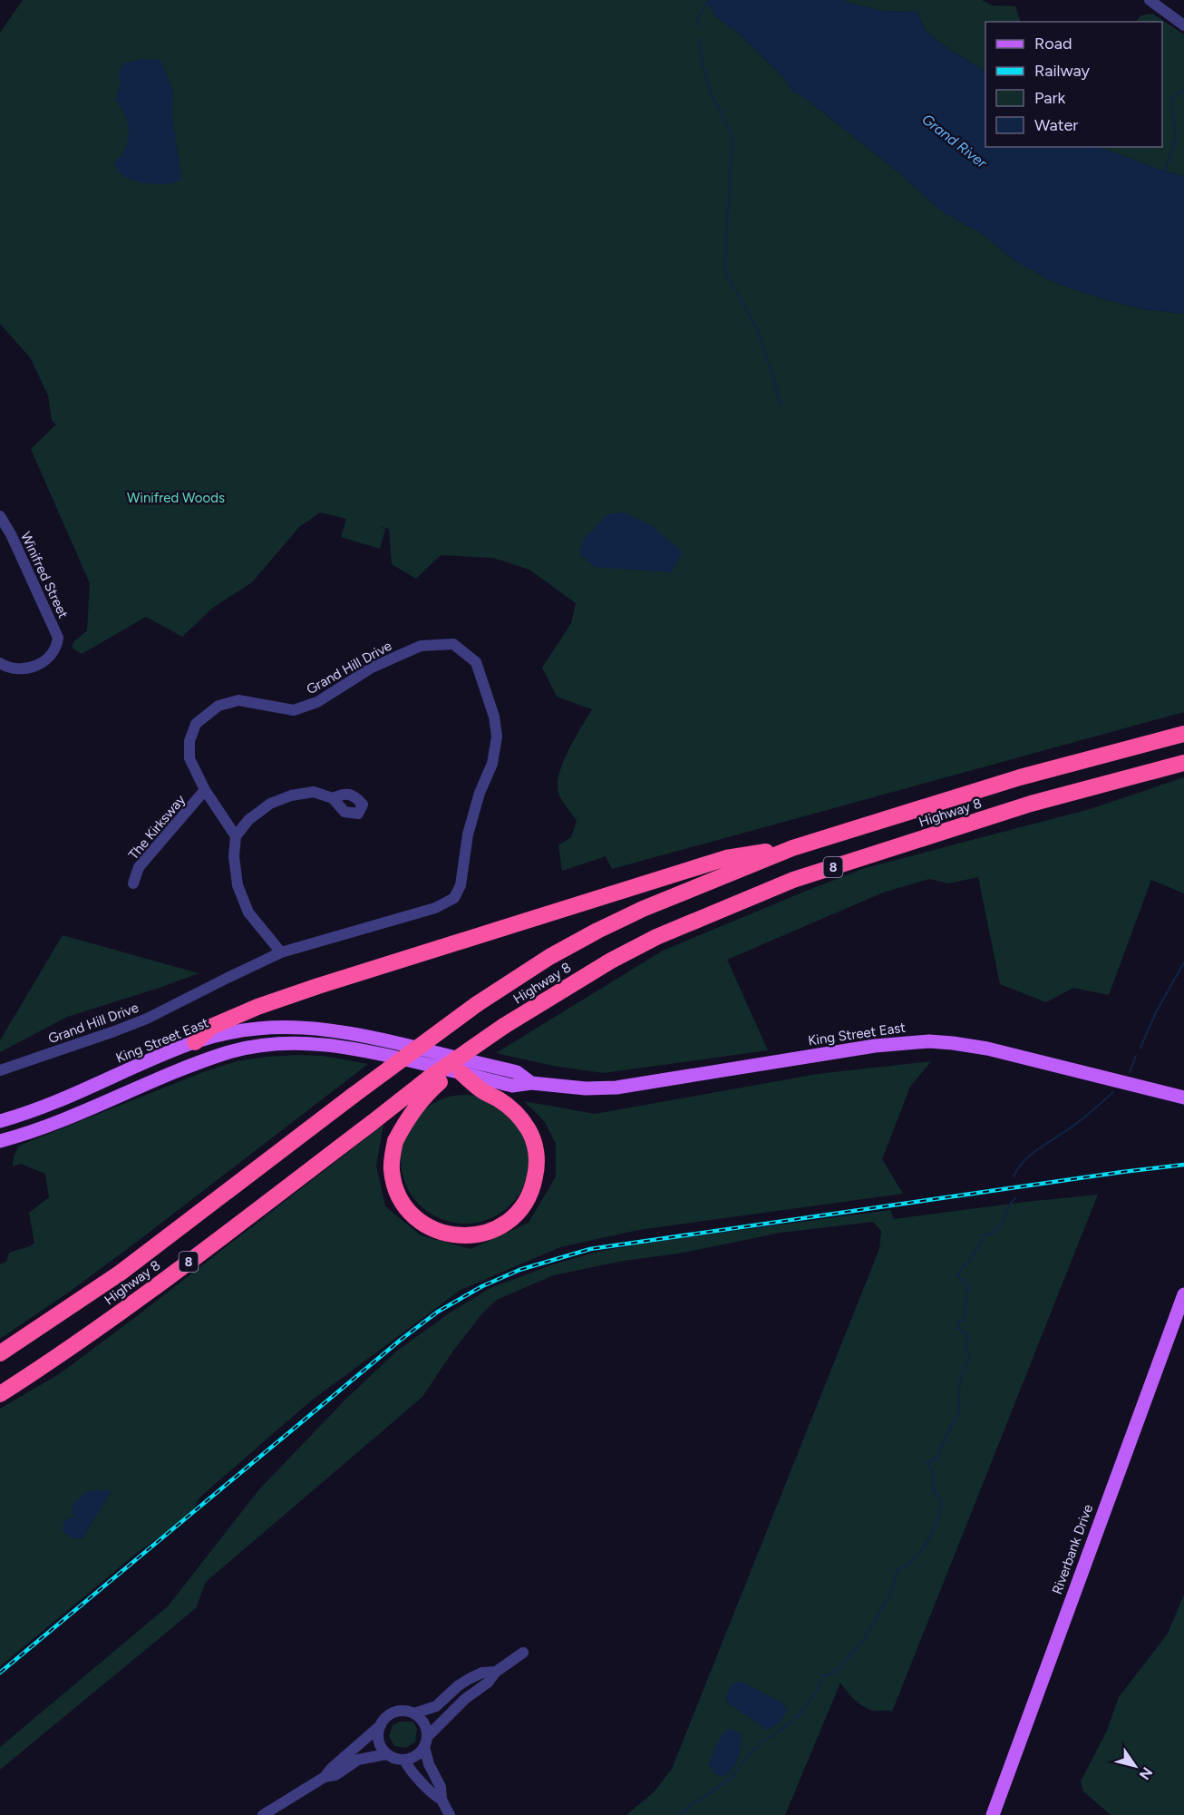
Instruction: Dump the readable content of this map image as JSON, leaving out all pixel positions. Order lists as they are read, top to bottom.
{
  "streets": {
    "highway": ["Highway 8", "8"],
    "main road": ["King Street East", "Riverbank Drive"],
    "street": ["Winifred Street", "Grand Hill Drive", "The Kirksway"]
  },
  "crossings": [
    ["Grand Hill Drive", "The Kirksway"]
  ],
  "water": ["Grand River"],
  "parks": ["Winifred Woods"],
  "legend": [
    "Road",
    "Railway",
    "Park",
    "Water"
  ],
  "north": "bottom right"
}
